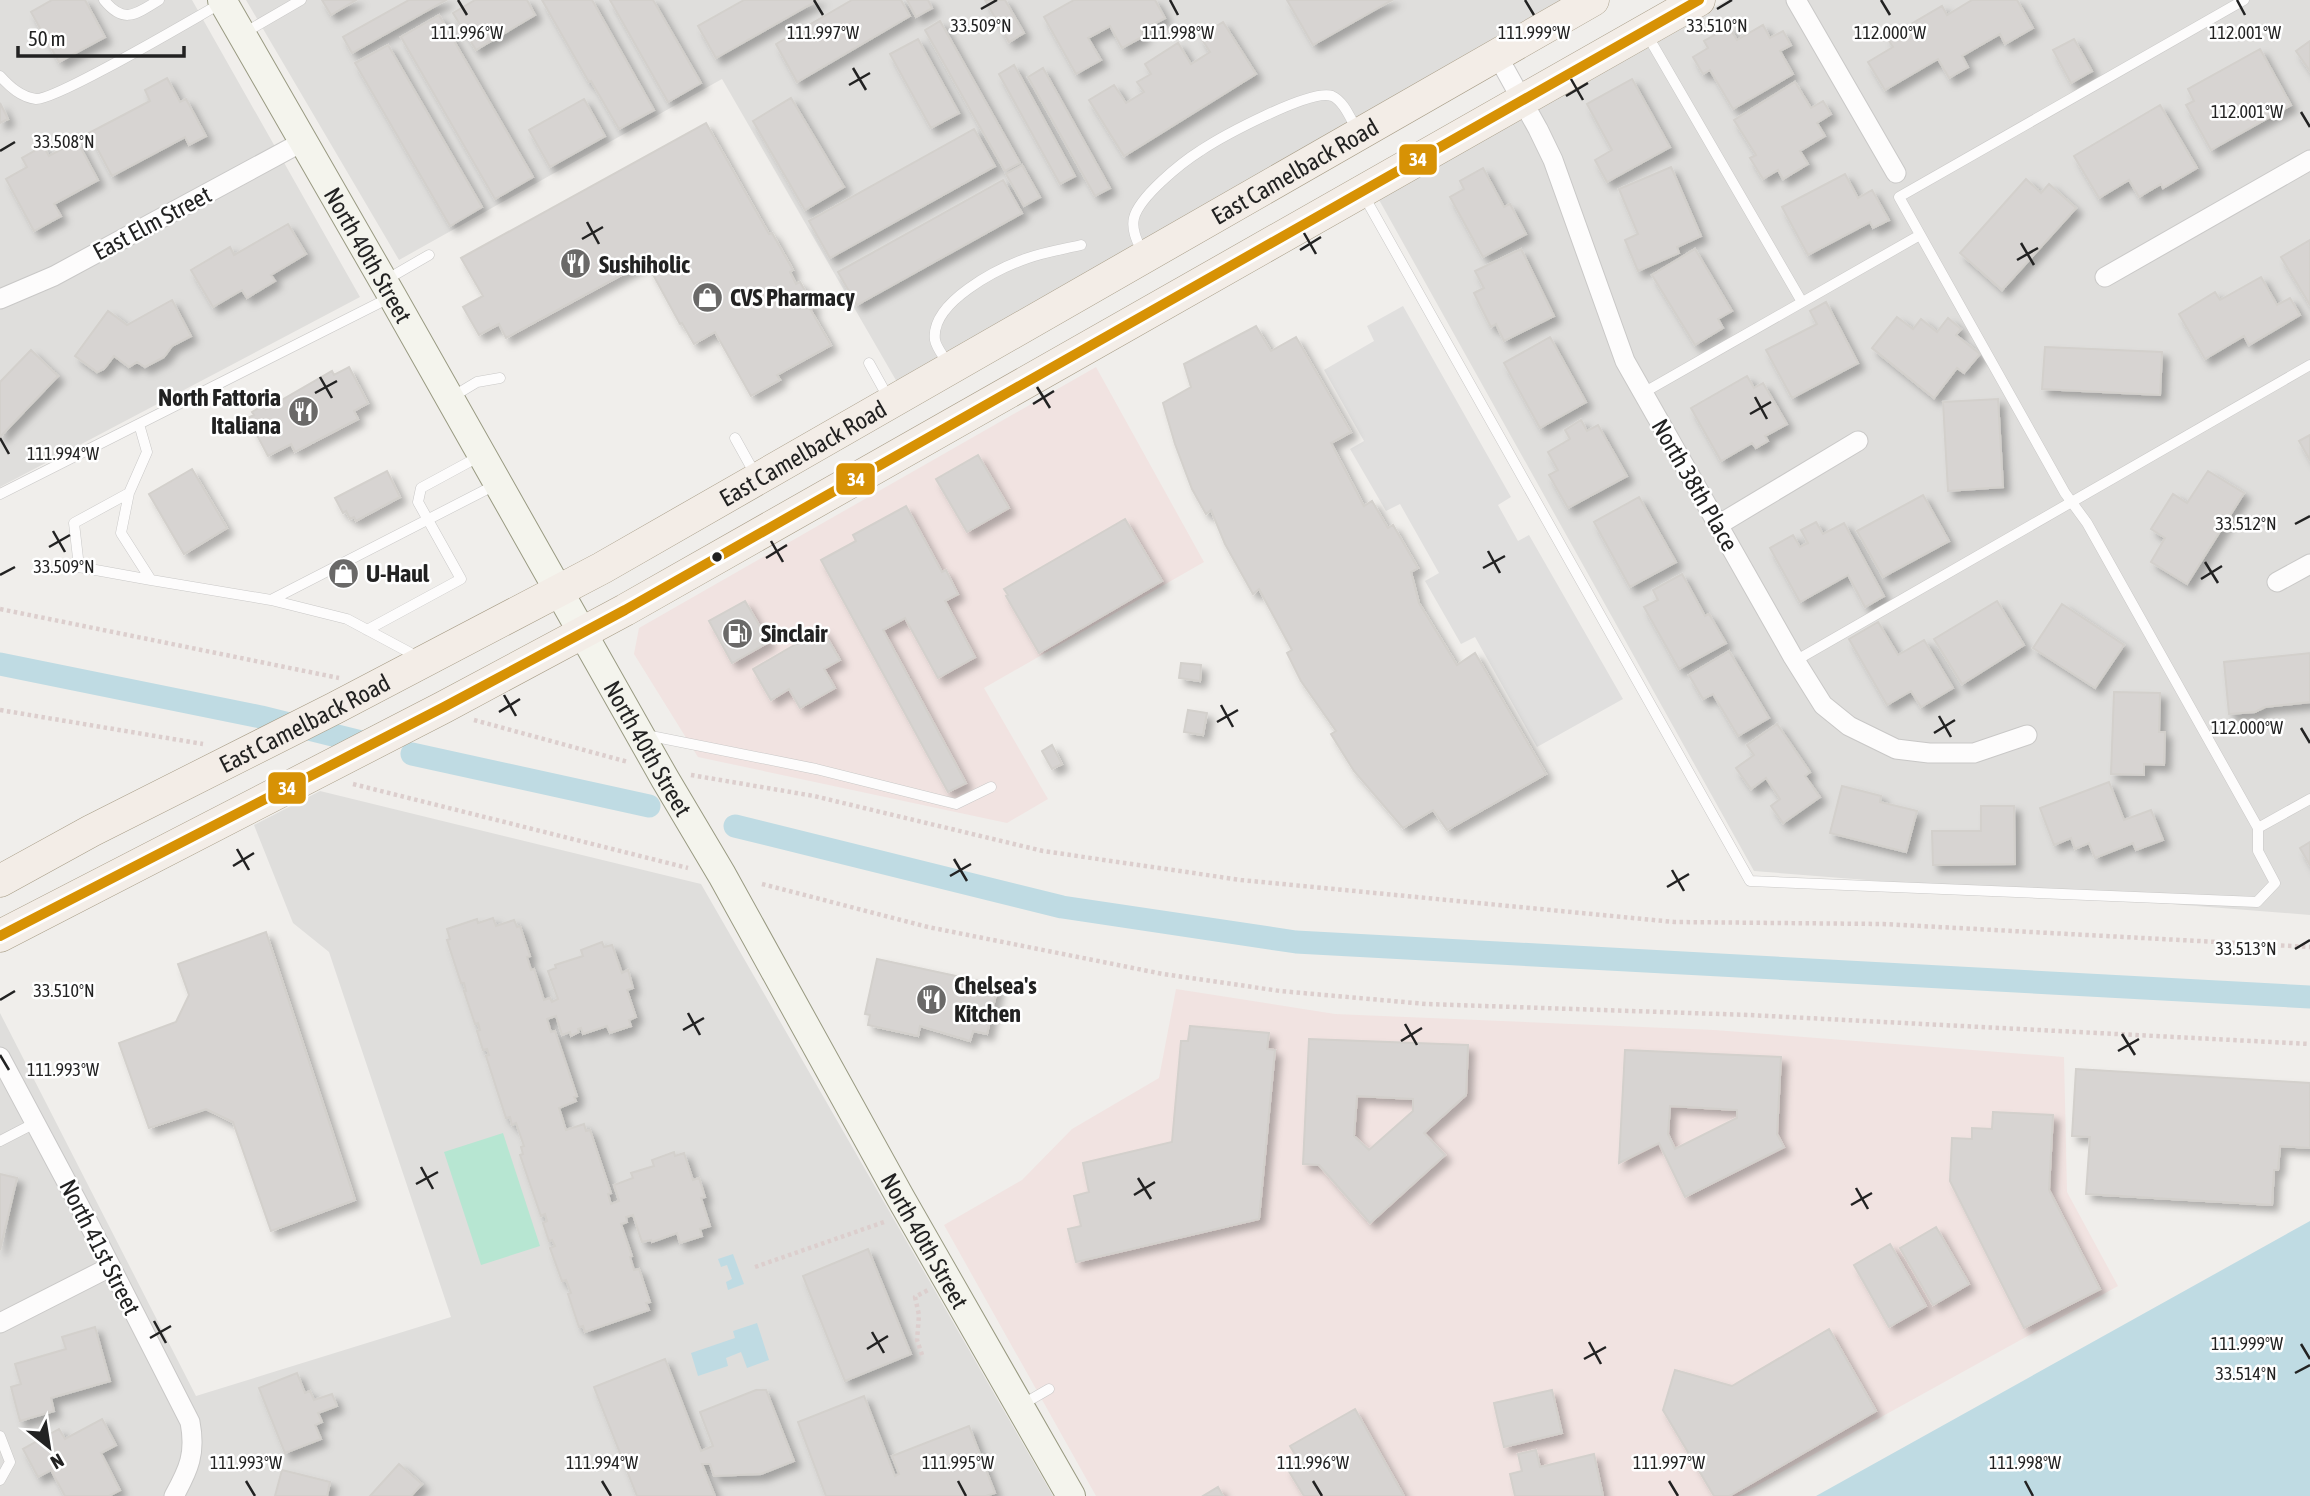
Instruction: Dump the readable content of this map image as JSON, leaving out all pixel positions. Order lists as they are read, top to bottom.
{
  "streets": {
    "main road": ["East Camelback Road", "North 40th Street"],
    "street": ["East Elm Street", "North 38th Place", "North 41st Street"]
  },
  "crossings": [
    ["East Camelback Road", "North 40th Street"],
    ["East Camelback Road", "North 38th Place"],
    ["East Elm Street", "North 40th Street"]
  ],
  "places": {
    "restaurant": ["Sushiholic", "North Fattoria Italiana", "Chelsea's Kitchen"],
    "shop": ["CVS Pharmacy", "U-Haul"],
    "fuel station": ["Sinclair"]
  },
  "lines": ["transit line 34"],
  "scale_bar": "50 m",
  "north": "bottom right",
  "coordinates": [
    "33.509°N",
    "33.510°N",
    "111.997°W",
    "112.000°W",
    "112.001°W",
    "111.996°W",
    "111.998°W",
    "111.999°W",
    "33.508°N",
    "111.994°W",
    "33.512°N",
    "33.513°N",
    "111.993°W",
    "33.514°N",
    "111.995°W"
  ]
}
